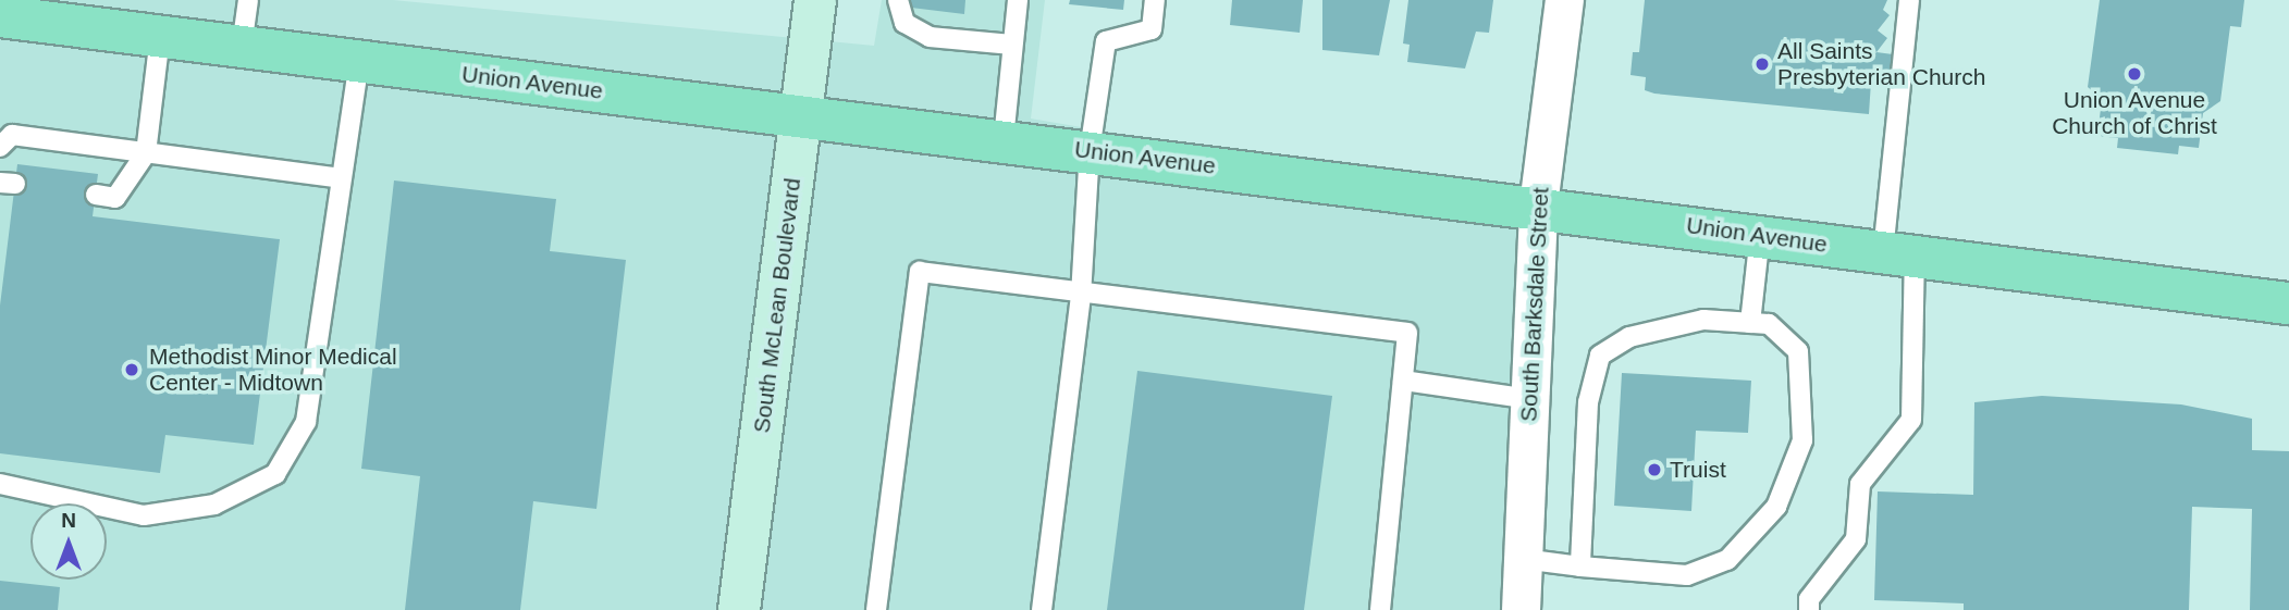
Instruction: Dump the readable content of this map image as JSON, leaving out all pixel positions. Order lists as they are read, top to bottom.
{
  "streets": {
    "main road": ["Union Avenue", "South McLean Boulevard"],
    "street": ["South Barksdale Street"]
  },
  "crossings": [
    ["Union Avenue", "South Barksdale Street"],
    ["Union Avenue", "South McLean Boulevard"]
  ],
  "places": [
    "All Saints Presbyterian Church",
    "Union Avenue Church of Christ",
    "Methodist Minor Medical Center - Midtown",
    "Truist"
  ],
  "north": "top"
}
